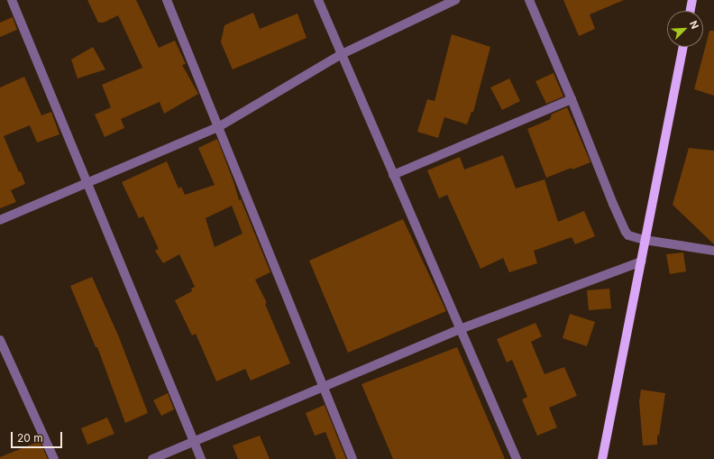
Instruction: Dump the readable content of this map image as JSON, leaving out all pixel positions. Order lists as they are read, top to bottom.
{
  "scale_bar": "20 m",
  "north": "top right"
}
